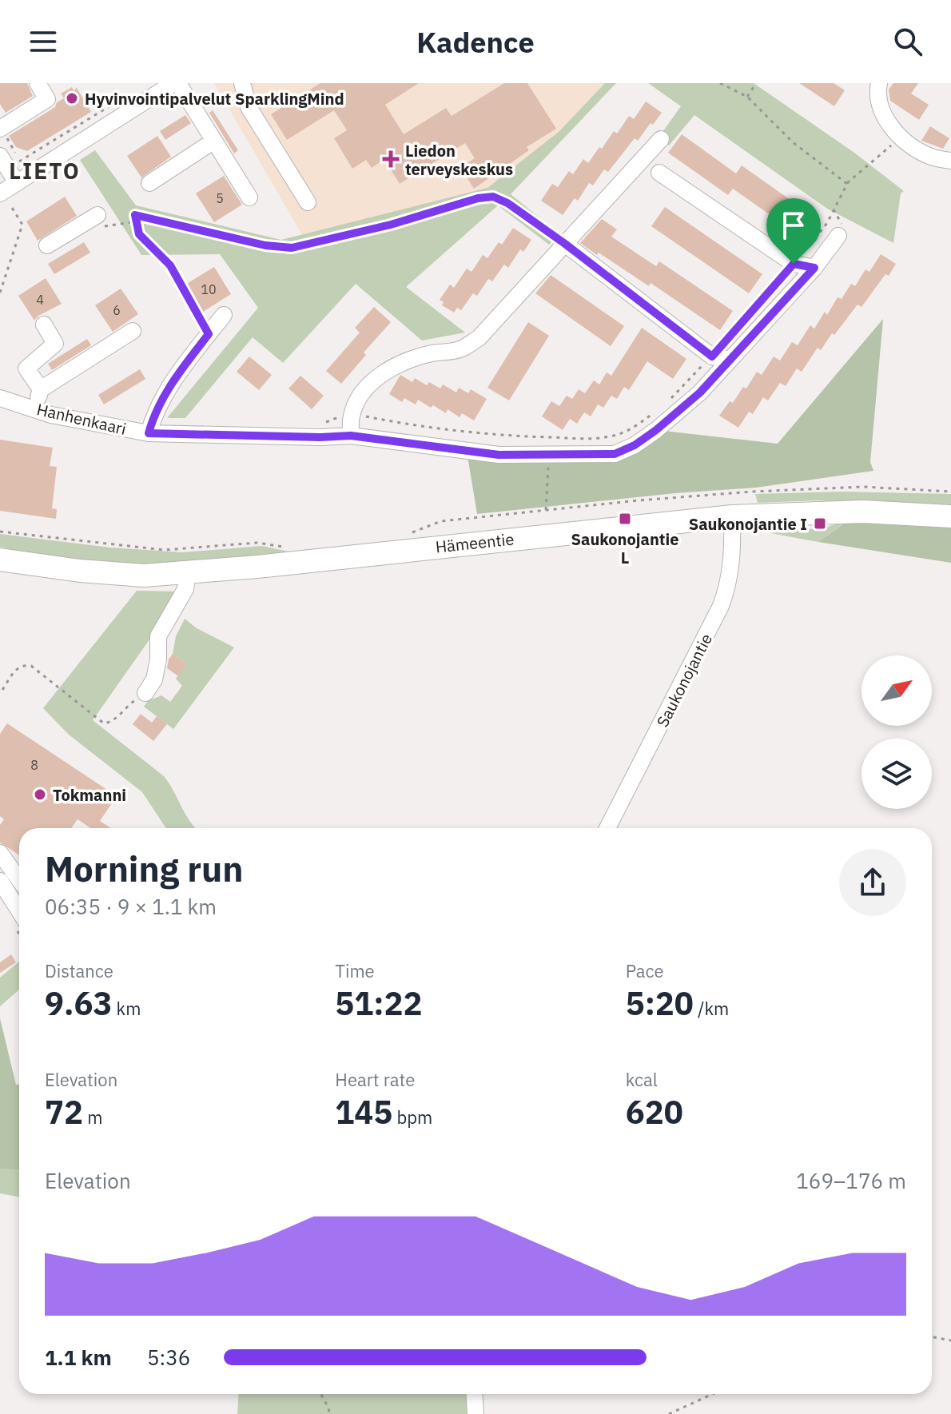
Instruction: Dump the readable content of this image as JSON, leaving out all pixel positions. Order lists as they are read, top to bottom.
{
  "streets": {
    "highway": ["Hämeentie"],
    "street": ["Hanhenkaari", "Saukonojantie"]
  },
  "crossings": [
    ["Hämeentie", "Saukonojantie"]
  ],
  "districts": ["LIETO"],
  "places": {
    "other": ["Hyvinvointipalvelut SparklingMind", "Tokmanni"],
    "health": ["Liedon terveyskeskus"],
    "transit": ["Saukonojantie L", "Saukonojantie I"]
  },
  "house_numbers": [
    "5",
    "10",
    "4",
    "6",
    "8"
  ],
  "north": "top right",
  "page": {
    "header": "Kadence",
    "heading": ["Morning run", "06:35 · 9 × 1.1 km"],
    "stats": [
      ["Distance", "9.63 km"],
      ["Time", "51:22"],
      ["Pace", "5:20 /km"],
      ["Elevation", "72 m"],
      ["Heart rate", "145 bpm"],
      ["kcal", "620"]
    ],
    "chart": ["Elevation", "169–176 m"],
    "list": [
      {
        "name": "1.1 km",
        "note": "5:36"
      }
    ]
  }
}
